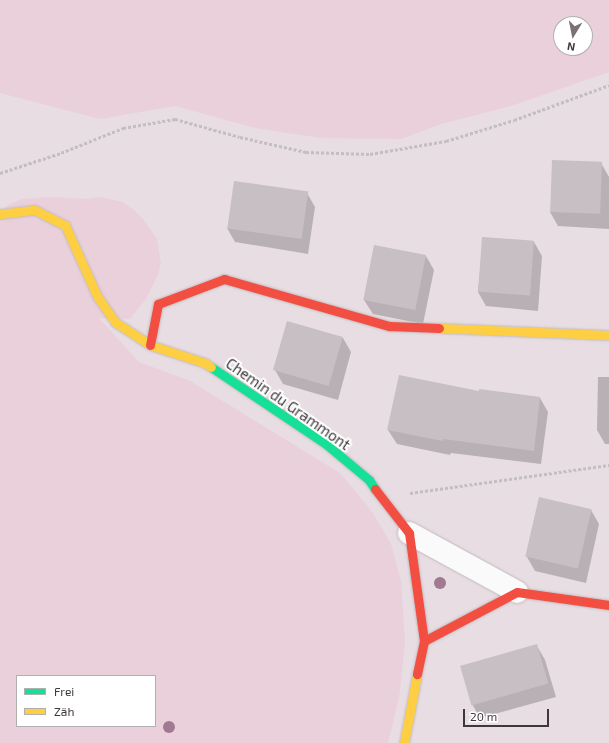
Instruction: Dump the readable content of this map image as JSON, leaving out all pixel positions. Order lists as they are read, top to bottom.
{
  "streets": {
    "street": ["Chemin du Grammont"]
  },
  "legend": ["Frei", "Zäh"],
  "scale_bar": "20 m",
  "north": "bottom"
}
